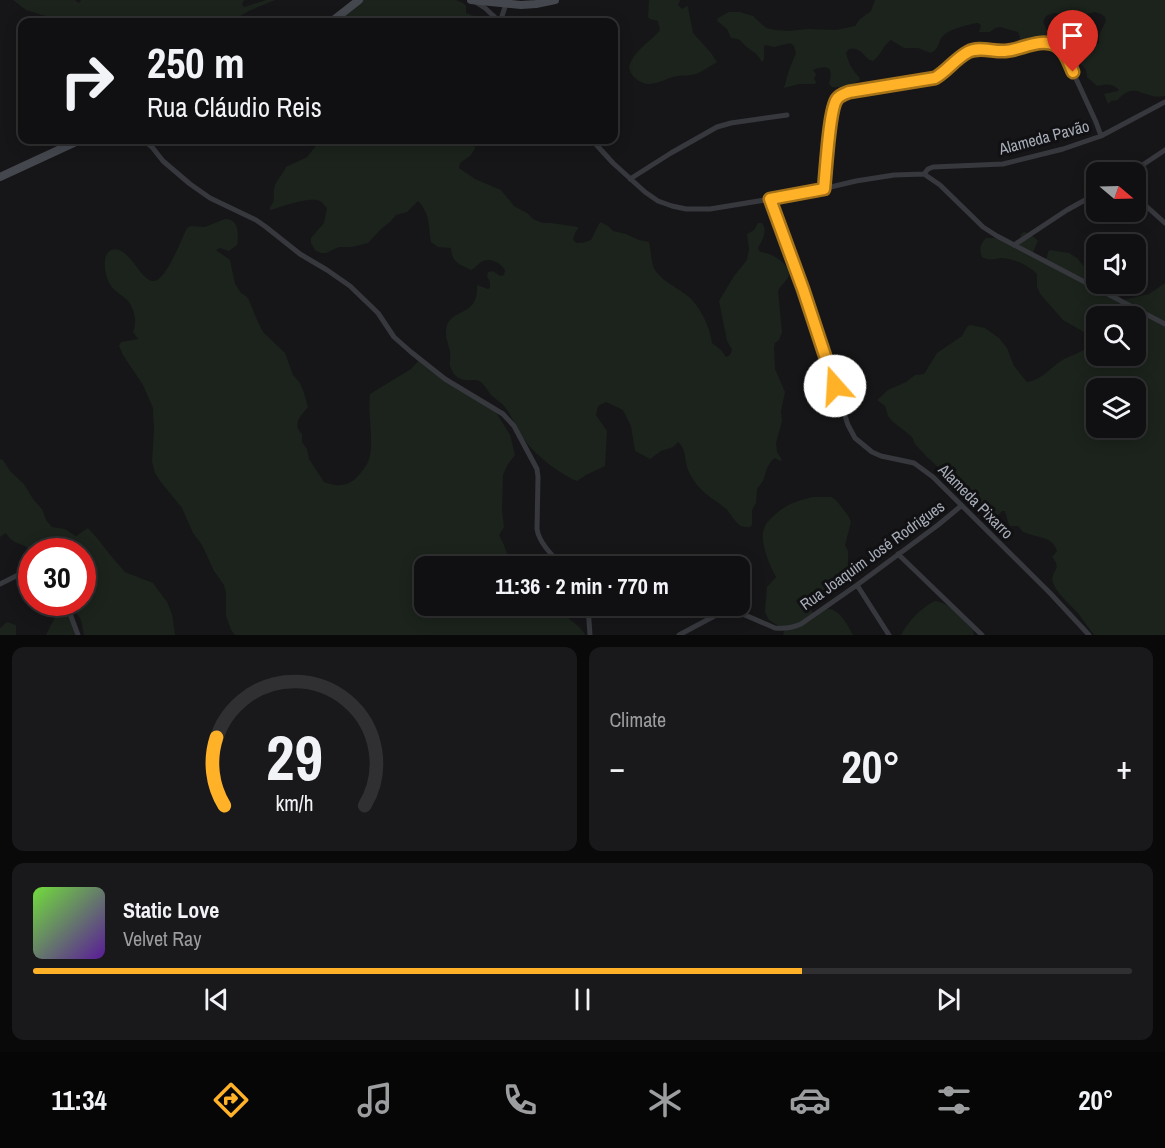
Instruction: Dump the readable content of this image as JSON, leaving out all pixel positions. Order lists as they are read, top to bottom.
{
  "streets": {
    "street": ["Alameda Pavão", "Alameda Pixarro", "Rua Joaquim José Rodrigues"]
  },
  "crossings": [
    ["Alameda Pavão", "Alameda Pixarro"],
    ["Alameda Pixarro", "Rua Joaquim José Rodrigues"]
  ],
  "north": "right",
  "page": {
    "turn": ["250 m", "Rua Cláudio Reis"],
    "limit": "30",
    "trip": "11:36 · 2 min · 770 m",
    "tile": "Climate",
    "heat": ["−", "20°", "+"],
    "song": ["Static Love", "Velvet Ray"],
    "tabs": ["11:34", "20°"],
    "gauge": ["29", "km/h"]
  }
}
